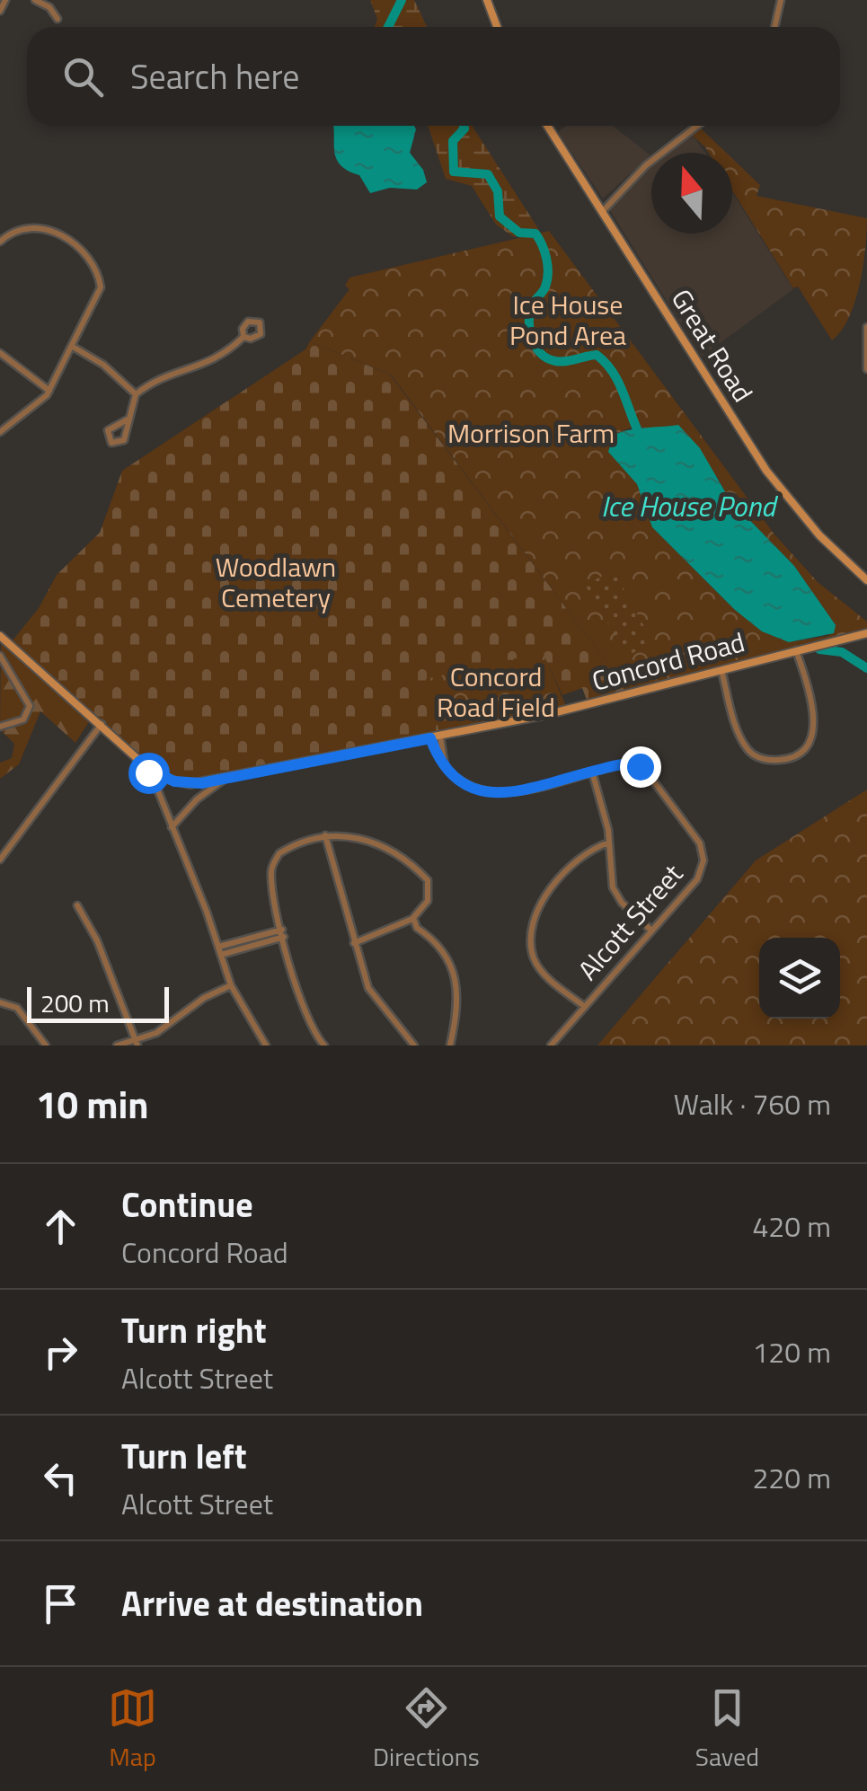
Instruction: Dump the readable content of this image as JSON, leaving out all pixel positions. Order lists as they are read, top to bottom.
{
  "streets": {
    "street": ["Great Road", "Concord Road", "Alcott Street"]
  },
  "water": ["Ice House Pond"],
  "parks": [
    "Ice House Pond Area",
    "Morrison Farm",
    "Woodlawn Cemetery",
    "Concord Road Field"
  ],
  "scale_bar": "200 m",
  "north": "top",
  "page": {
    "search": "Search here",
    "scale": "200 m",
    "heading": ["10 min", "Walk · 760 m"],
    "list": [
      ["Continue", "Concord Road", "420 m"],
      ["Turn right", "Alcott Street", "120 m"],
      ["Turn left", "Alcott Street", "220 m"],
      "Arrive at destination"
    ],
    "nav": ["Map", "Directions", "Saved"]
  }
}
